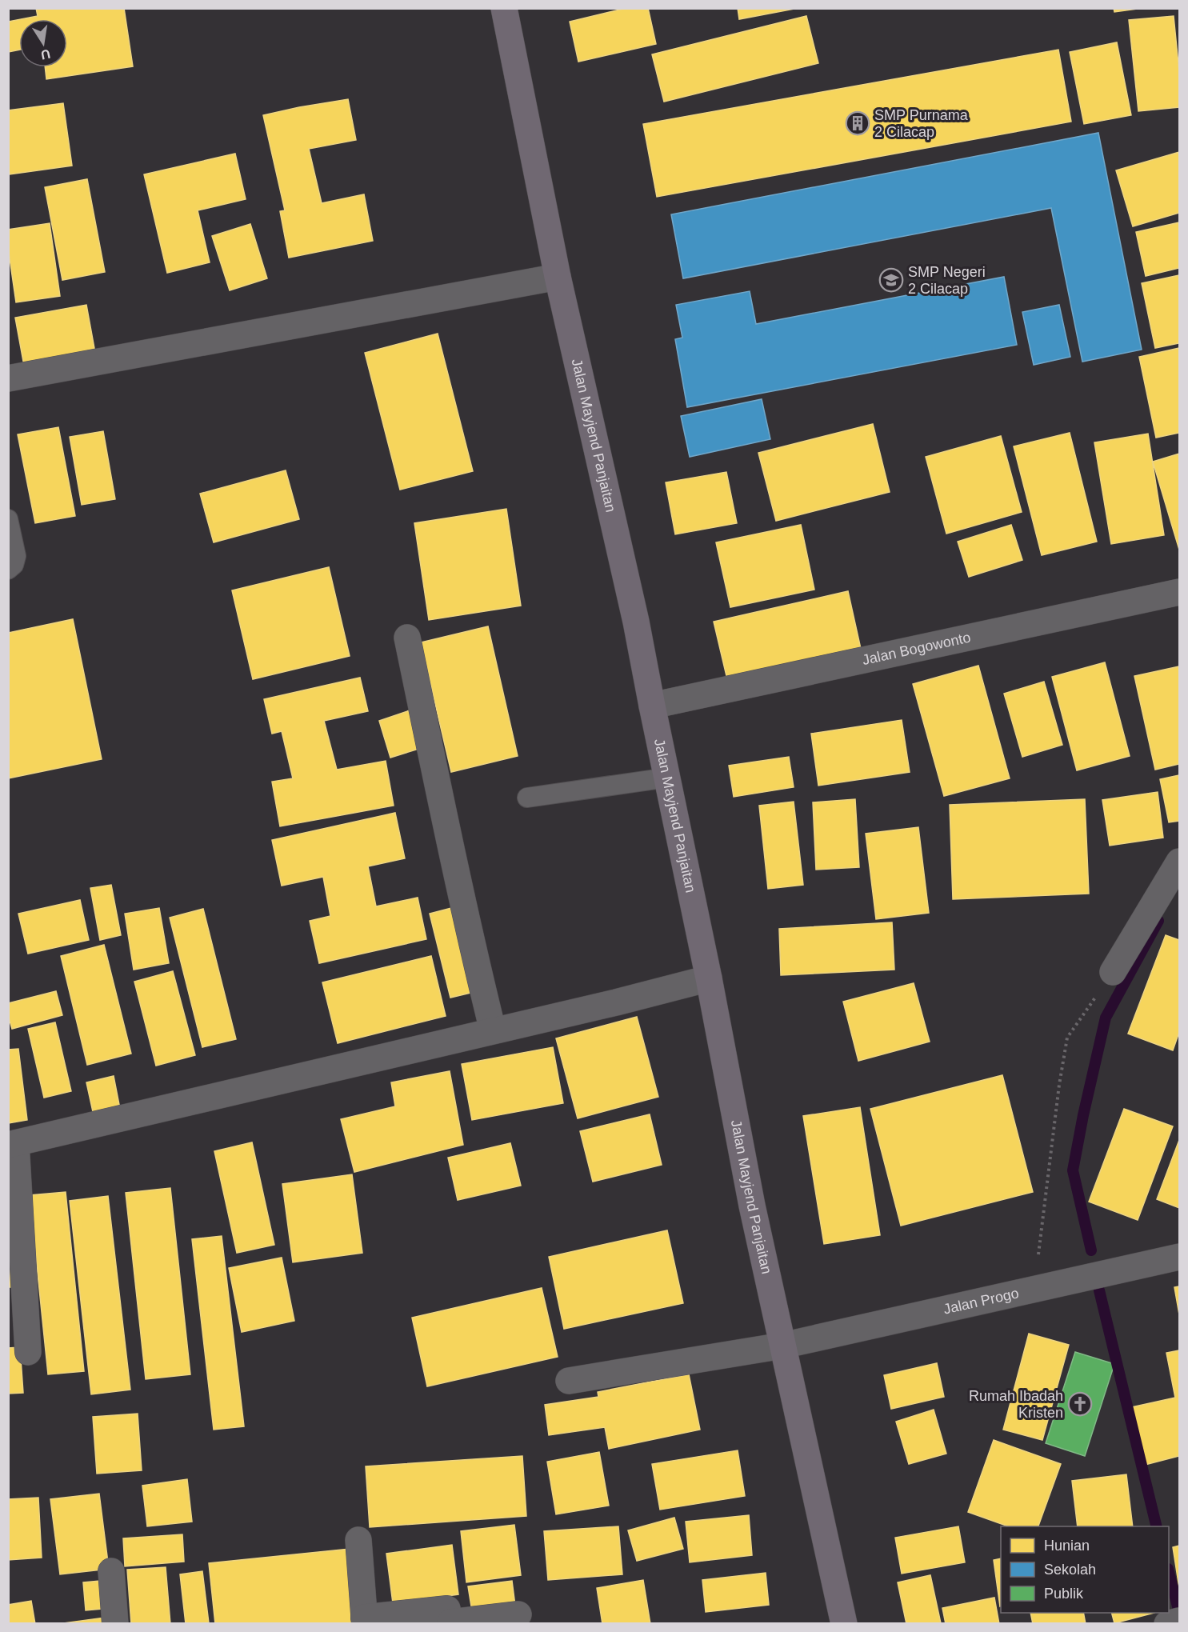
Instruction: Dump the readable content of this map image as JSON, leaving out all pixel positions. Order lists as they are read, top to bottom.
{
  "streets": {
    "highway": ["Jalan Mayjend Panjaitan"],
    "street": ["Jalan Bogowonto", "Jalan Progo"]
  },
  "crossings": [
    ["Jalan Mayjend Panjaitan", "Jalan Bogowonto"],
    ["Jalan Mayjend Panjaitan", "Jalan Progo"]
  ],
  "places": {
    "building": ["SMP Purnama 2 Cilacap"],
    "school or university": ["SMP Negeri 2 Cilacap"],
    "church": ["Rumah Ibadah Kristen"]
  },
  "legend": ["Hunian", "Sekolah", "Publik"],
  "north": "bottom"
}
